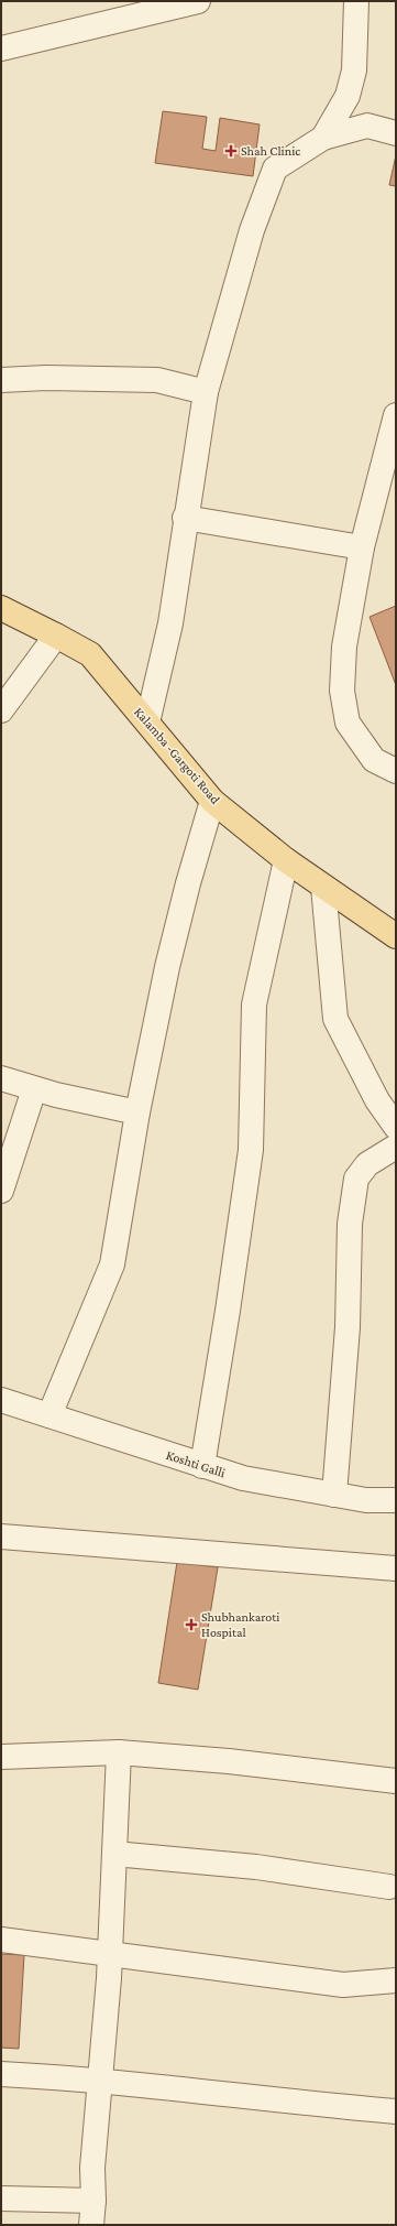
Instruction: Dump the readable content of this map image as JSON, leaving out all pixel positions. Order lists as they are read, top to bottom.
{
  "streets": {
    "main road": ["Kalamba -Gargoti Road"],
    "street": ["Koshti Galli"]
  },
  "places": {
    "health": ["Shah Clinic", "Shubhankaroti Hospital"]
  }
}
